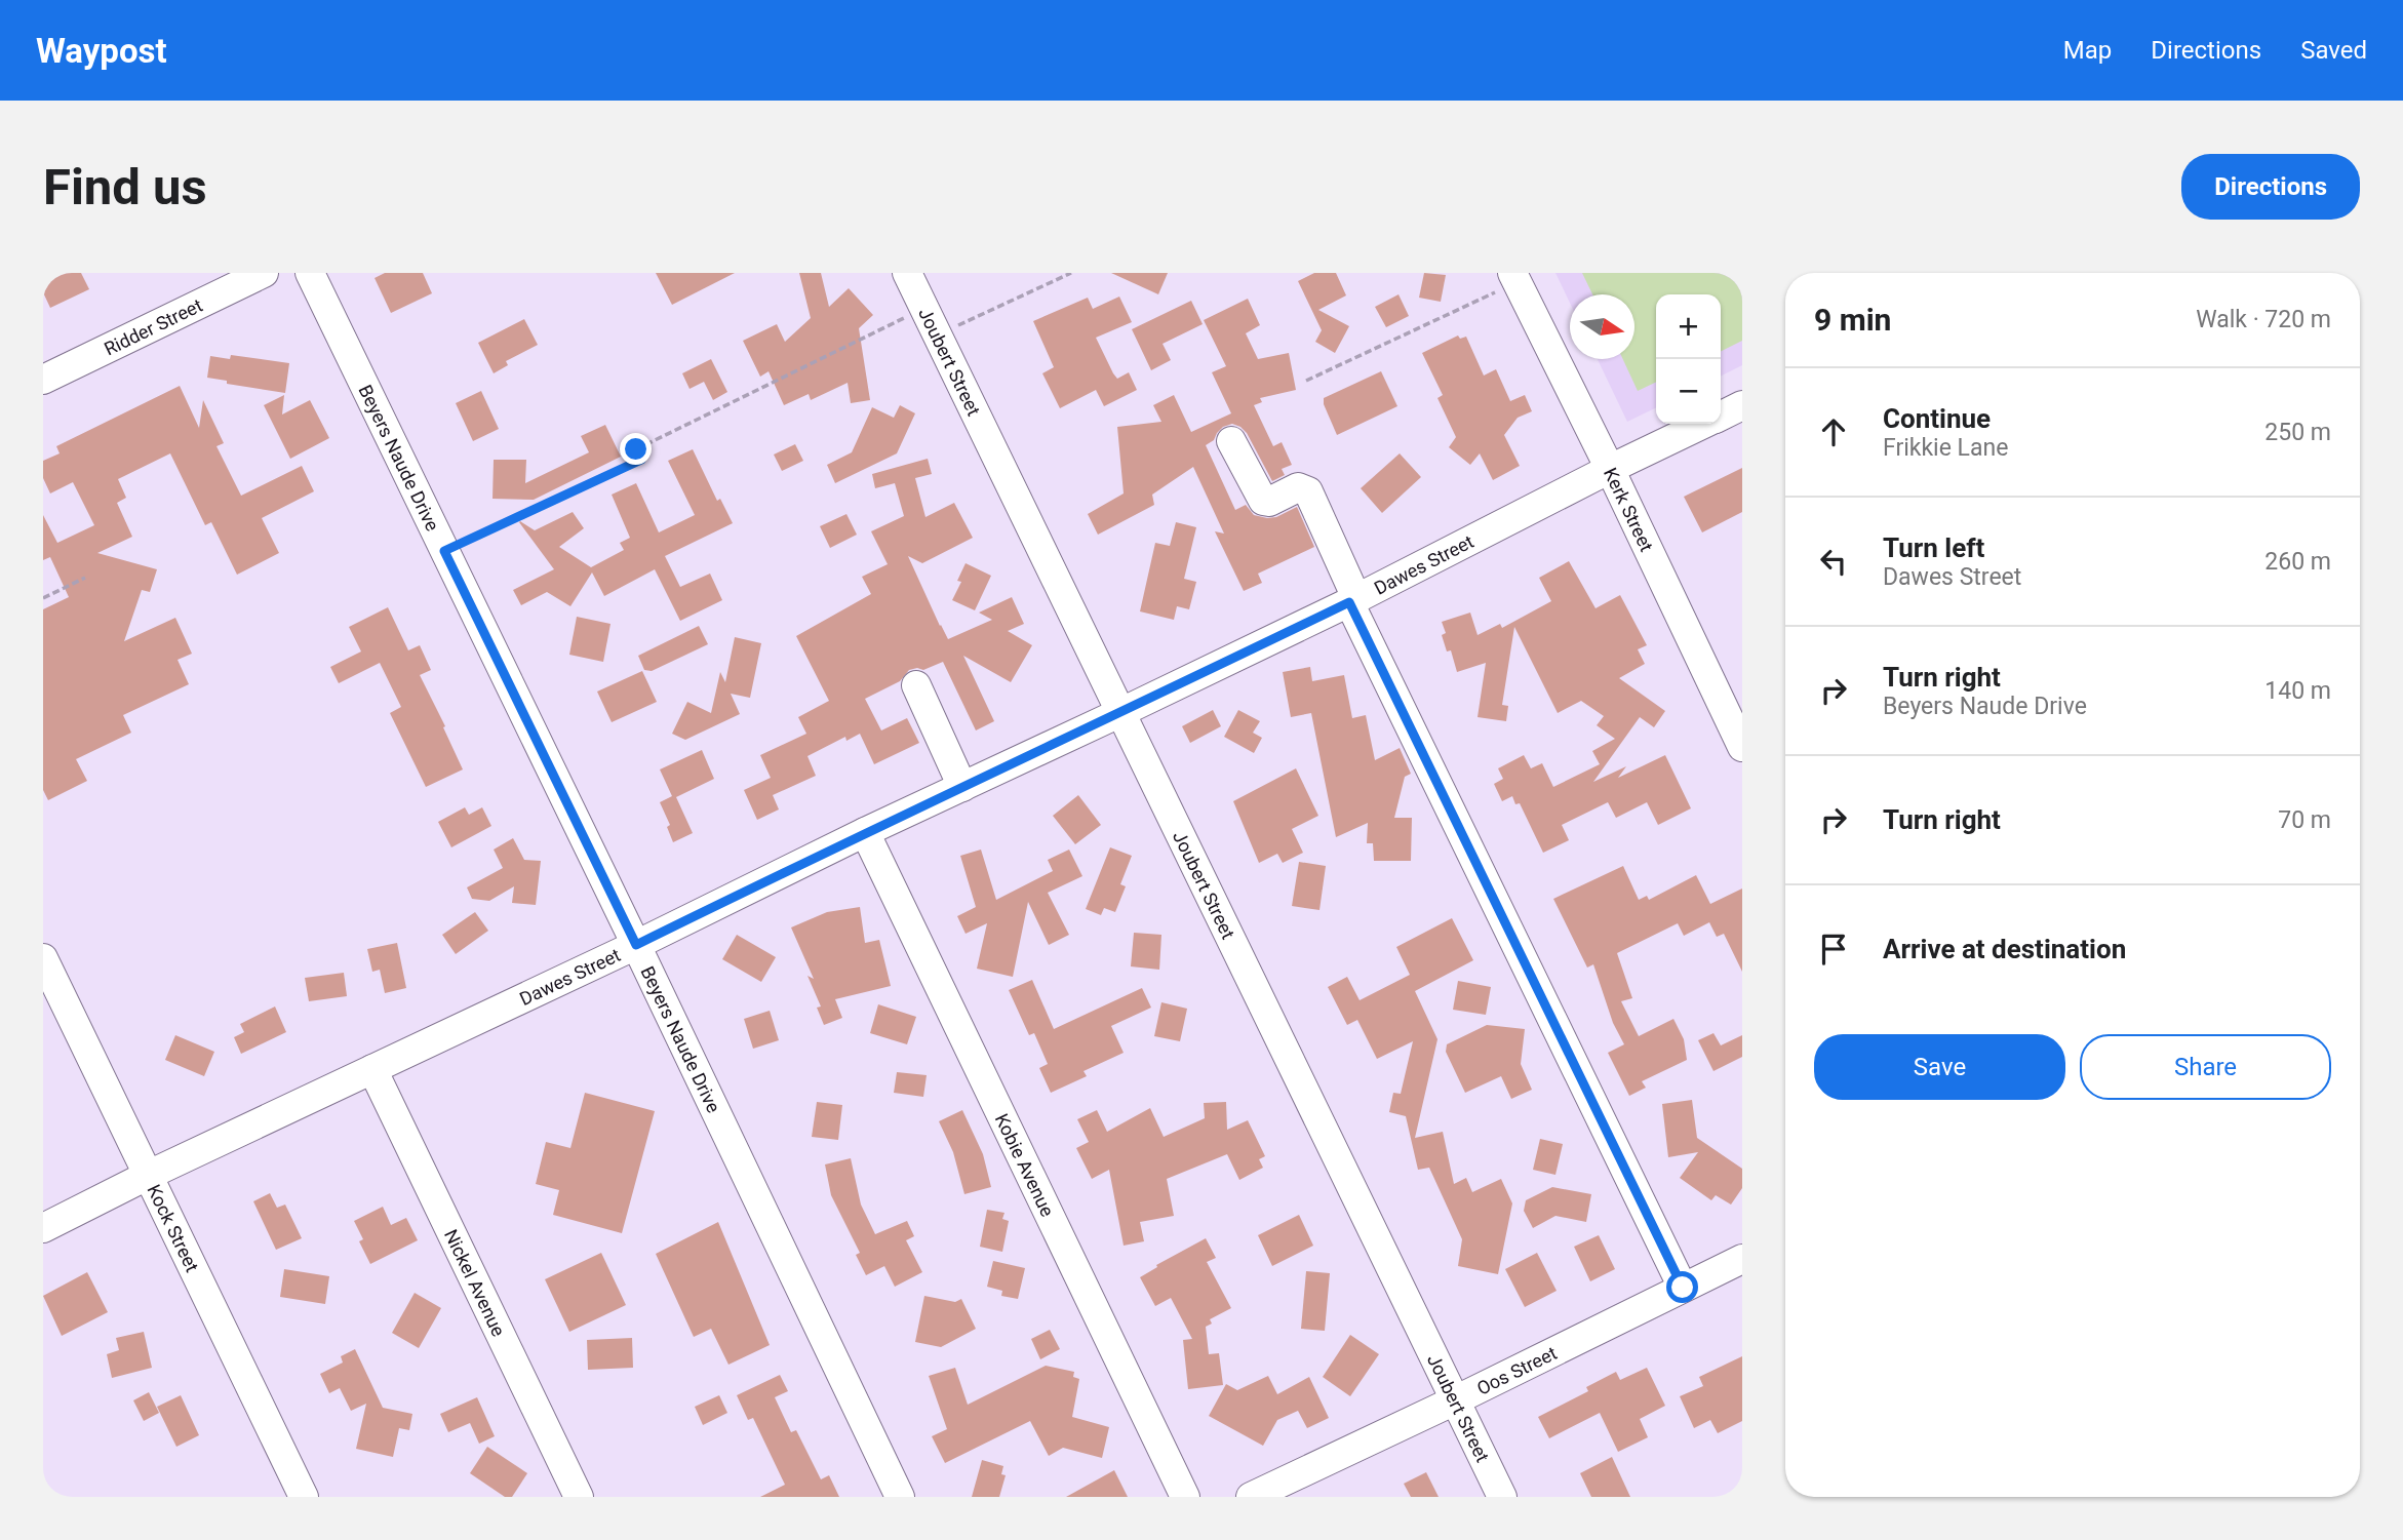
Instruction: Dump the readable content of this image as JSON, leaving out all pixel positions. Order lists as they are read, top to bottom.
{
  "streets": {
    "street": [
      "Ridder Street",
      "Joubert Street",
      "Beyers Naude Drive",
      "Kerk Street",
      "Dawes Street",
      "Kobie Avenue",
      "Kock Street",
      "Nickel Avenue",
      "Oos Street"
    ]
  },
  "crossings": [
    ["Joubert Street", "Dawes Street"],
    ["Joubert Street", "Oos Street"],
    ["Beyers Naude Drive", "Dawes Street"],
    ["Kerk Street", "Dawes Street"],
    ["Dawes Street", "Kobie Avenue"],
    ["Dawes Street", "Kock Street"],
    ["Dawes Street", "Nickel Avenue"]
  ],
  "north": "right",
  "page": {
    "header": "Waypost",
    "nav": ["Map", "Directions", "Saved"],
    "buttons": [
      "Directions",
      ["Save", "Share"]
    ],
    "title": "Find us",
    "heading": ["9 min", "Walk · 720 m"],
    "map_buttons": ["+", "−"],
    "list": [
      ["Continue", "Frikkie Lane", "250 m"],
      ["Turn left", "Dawes Street", "260 m"],
      ["Turn right", "Beyers Naude Drive", "140 m"],
      ["Turn right", "70 m"],
      "Arrive at destination"
    ]
  }
}
